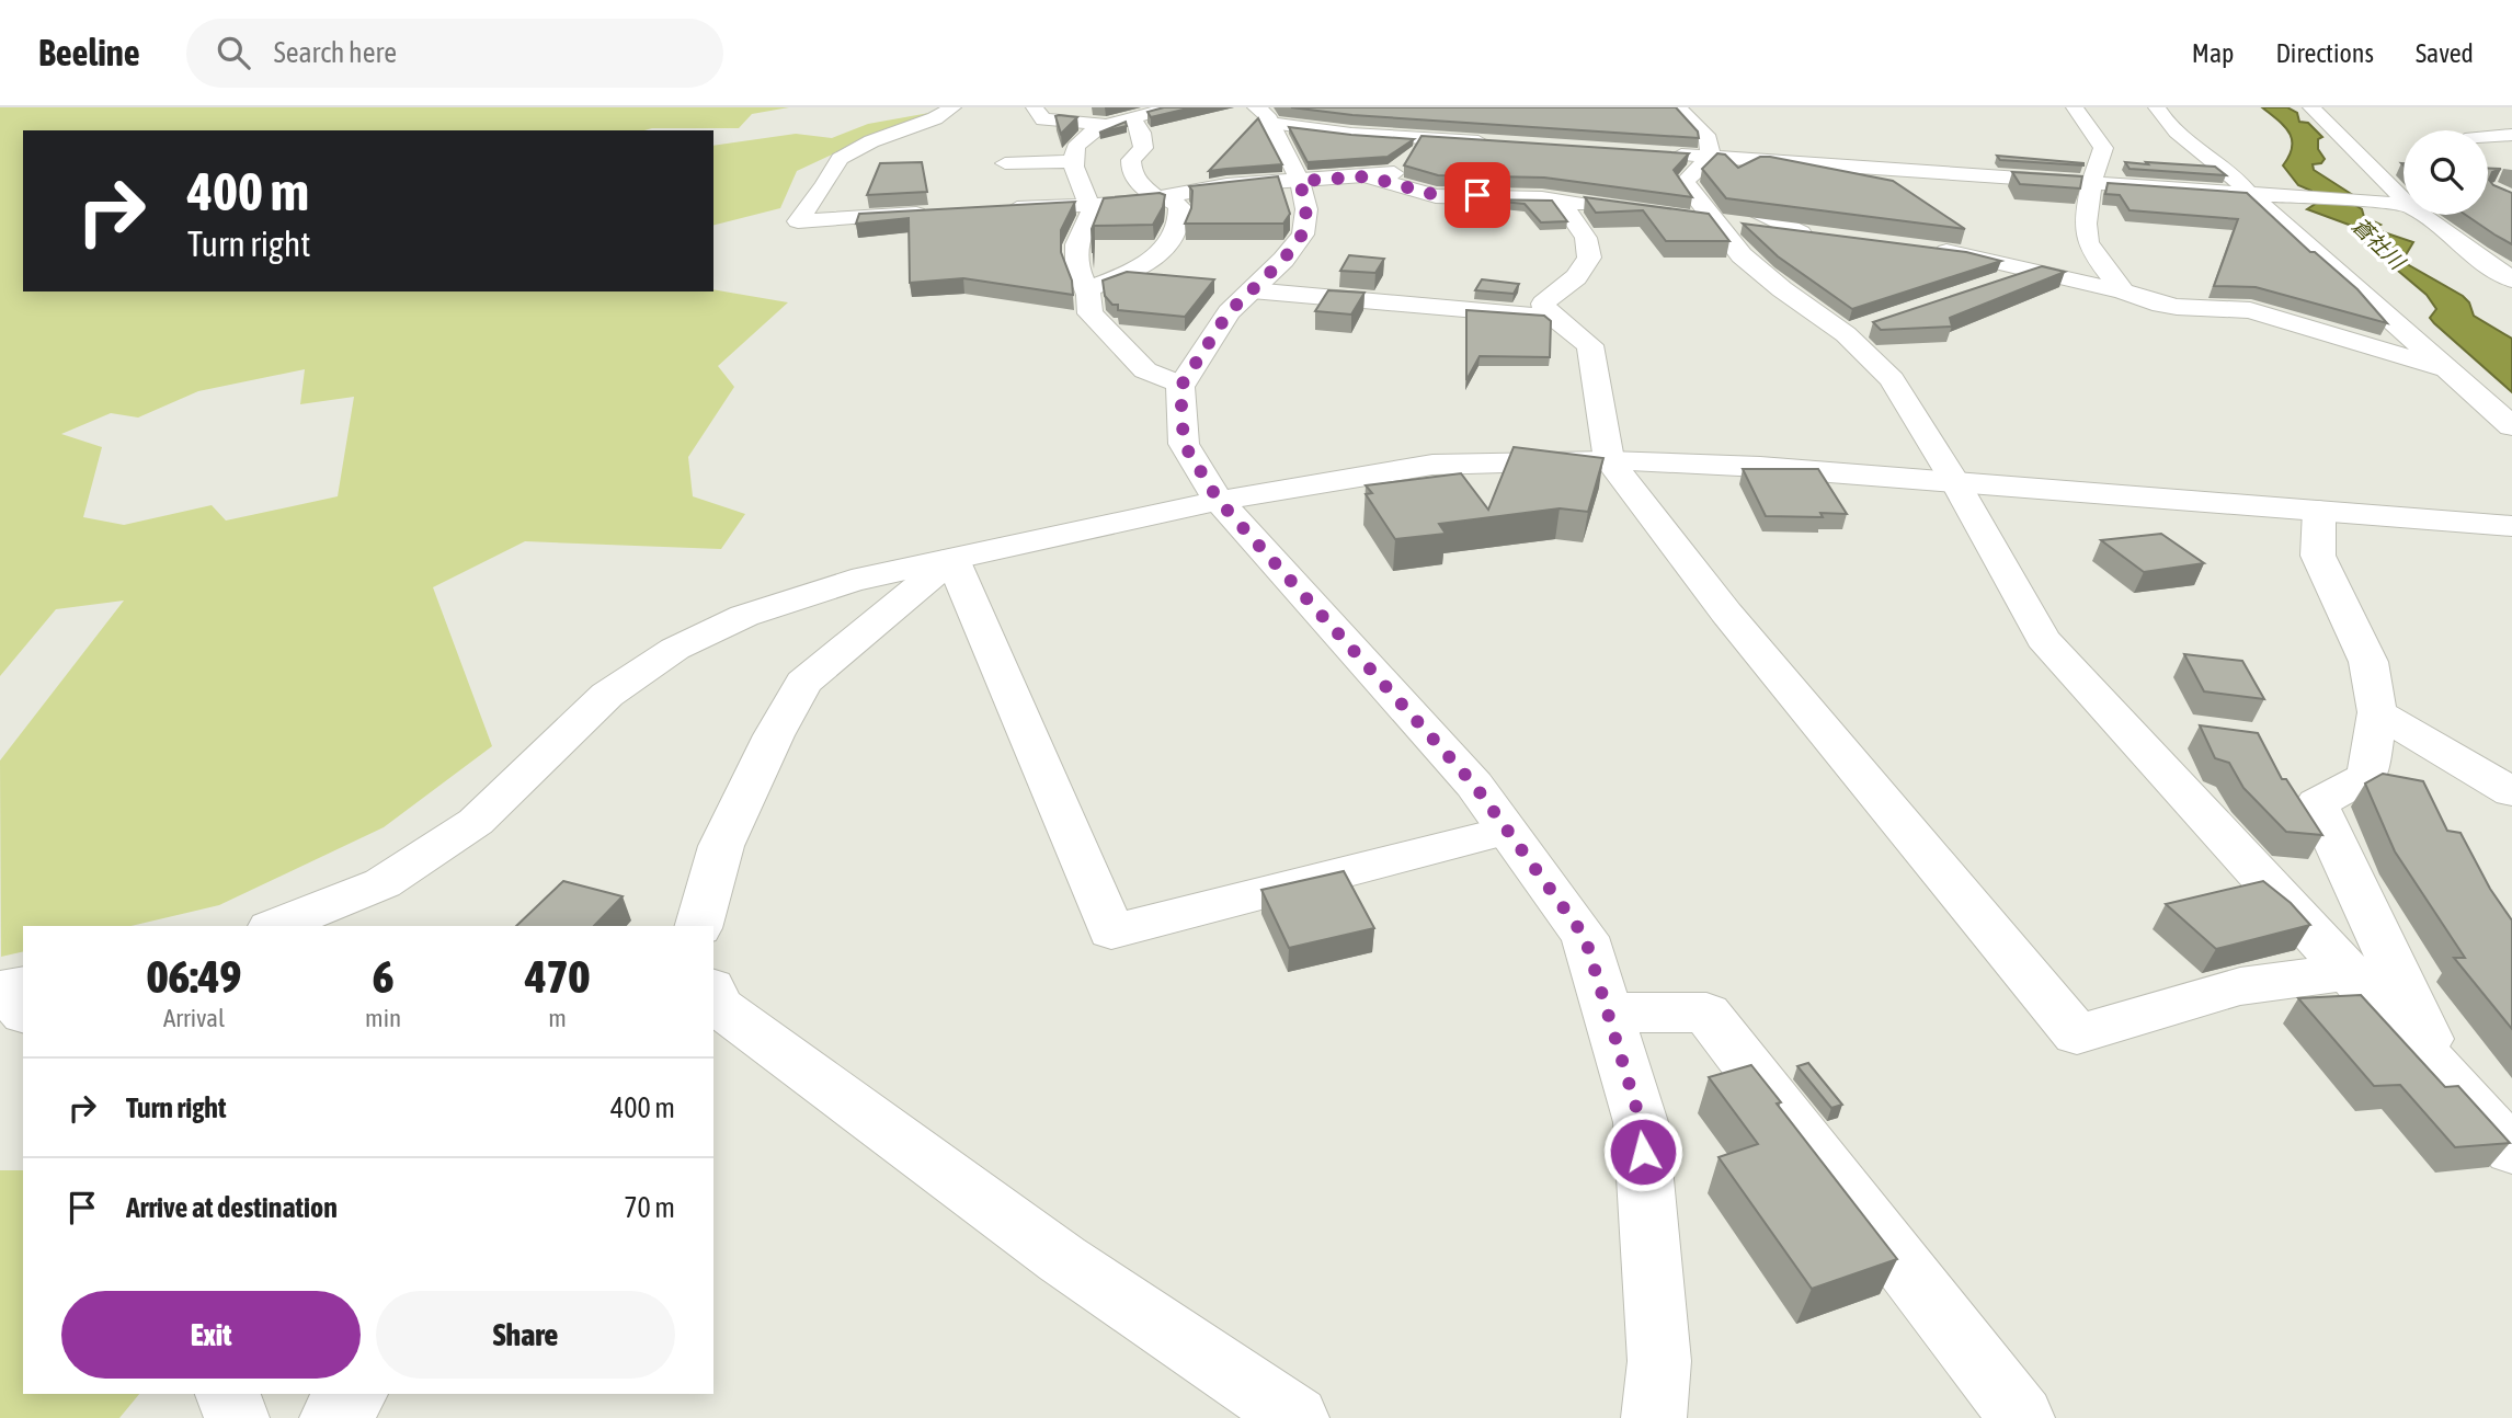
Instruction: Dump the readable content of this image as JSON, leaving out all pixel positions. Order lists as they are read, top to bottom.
{
  "water": ["蒼社川"],
  "page": {
    "header": "Beeline",
    "search": "Search here",
    "nav": ["Map", "Directions", "Saved"],
    "turn": ["400 m", "Turn right"],
    "eta": [
      "06:49",
      "Arrival",
      "6",
      "min",
      "470",
      "m"
    ],
    "list": [
      {
        "name": "Turn right",
        "value": "400 m"
      },
      {
        "name": "Arrive at destination",
        "value": "70 m"
      }
    ],
    "buttons": ["Exit", "Share"]
  }
}
